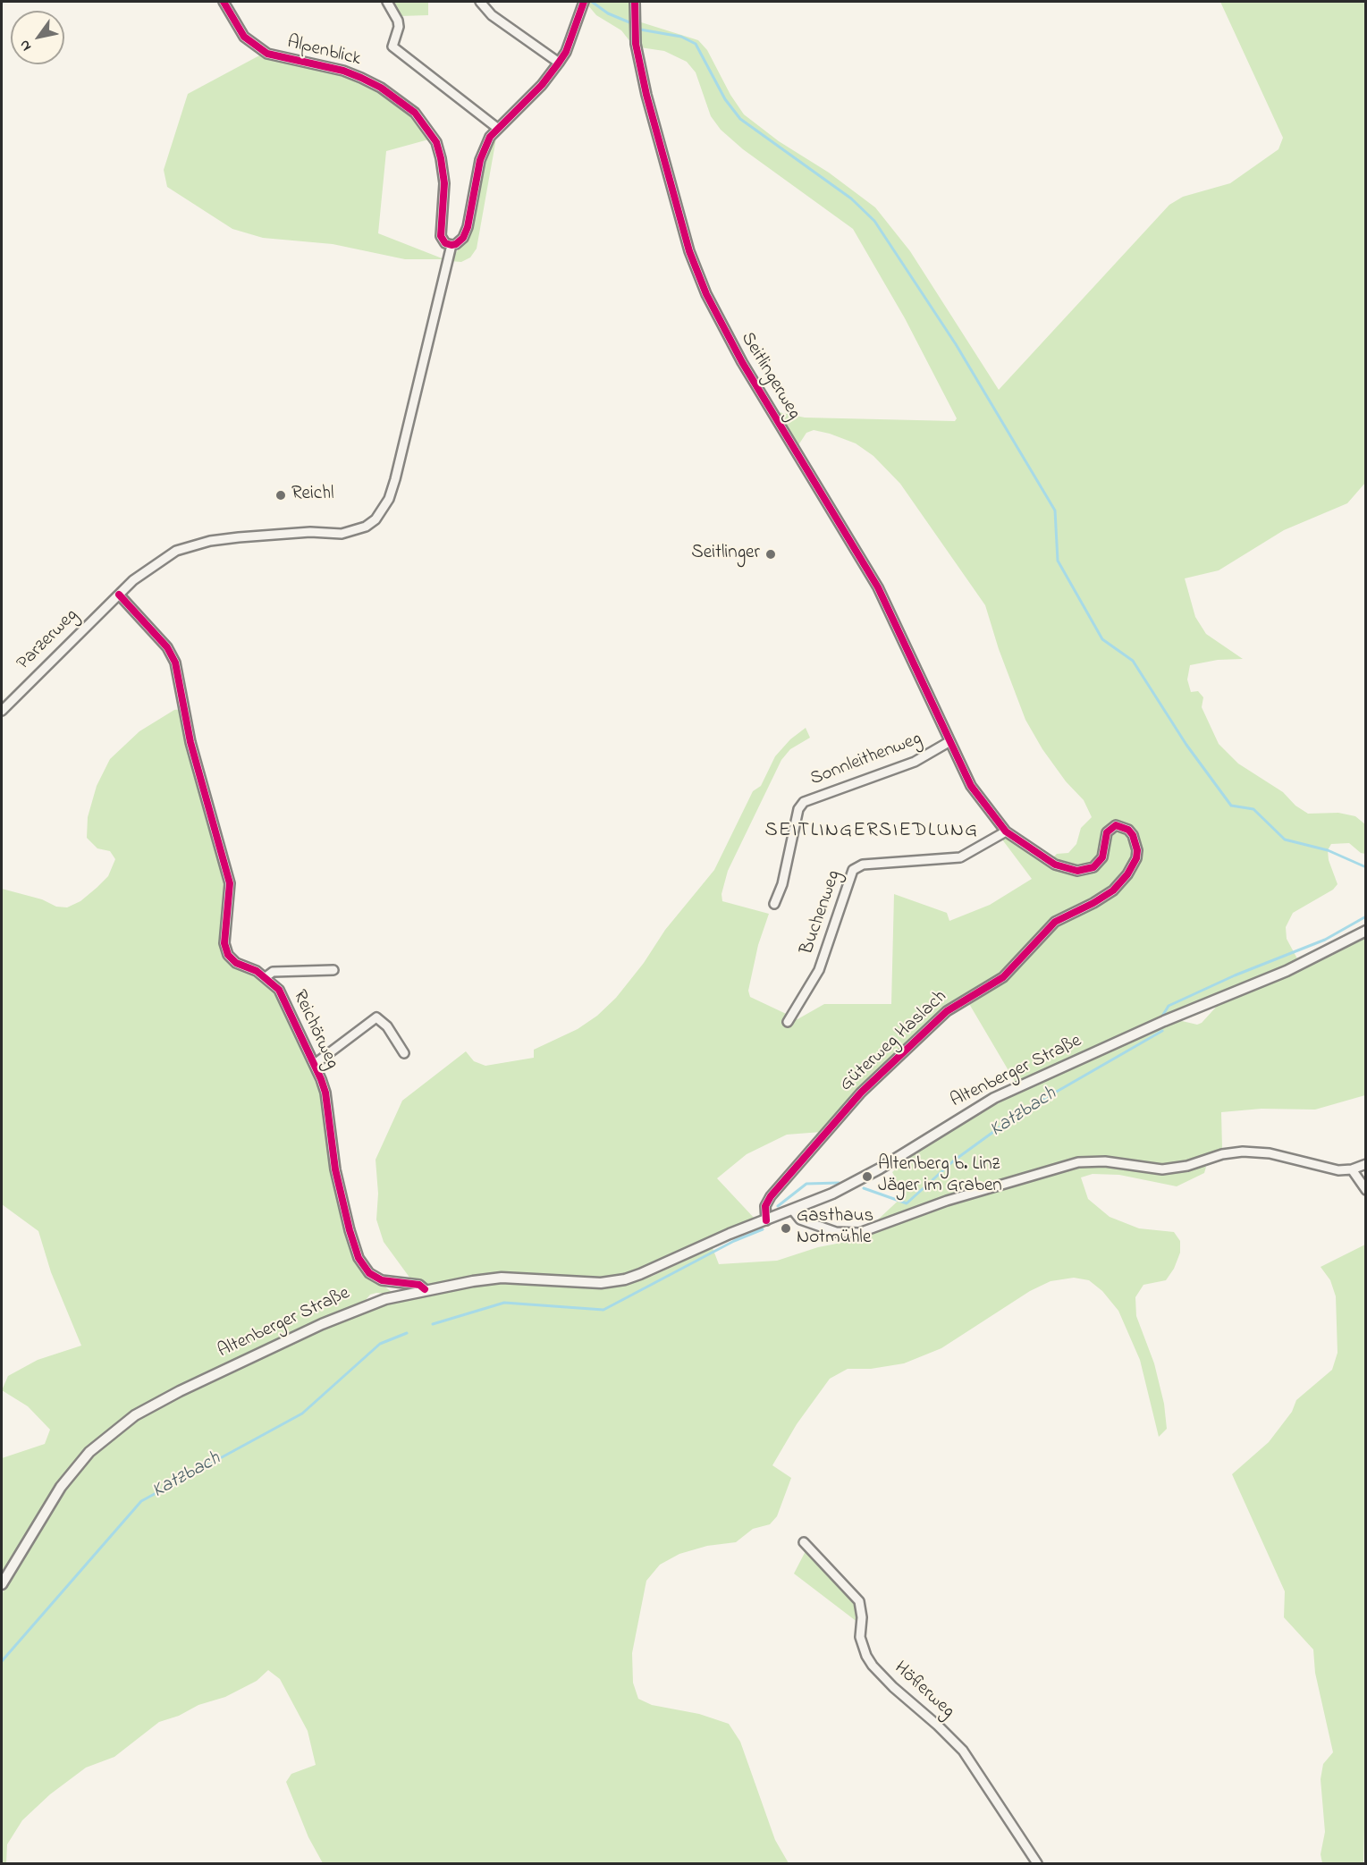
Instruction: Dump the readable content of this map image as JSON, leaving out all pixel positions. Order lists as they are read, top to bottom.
{
  "streets": {
    "street": [
      "Alpenblick",
      "Seitlingerweg",
      "Parzerweg",
      "Sonnleithenweg",
      "Buchenweg",
      "Reichörweg",
      "Güterweg Haslach",
      "Altenberger Straße",
      "Höflerweg"
    ]
  },
  "crossings": [
    ["Alpenblick", "Parzerweg"],
    ["Seitlingerweg", "Sonnleithenweg"],
    ["Seitlingerweg", "Güterweg Haslach"],
    ["Parzerweg", "Reichörweg"],
    ["Sonnleithenweg", "Güterweg Haslach"],
    ["Buchenweg", "Güterweg Haslach"],
    ["Reichörweg", "Altenberger Straße"],
    ["Güterweg Haslach", "Altenberger Straße"]
  ],
  "districts": ["SEITLINGERSIEDLUNG"],
  "water": ["Katzbach"],
  "places": [
    "Reichl",
    "Seitlinger",
    "Altenberg b. Linz Jäger im Graben",
    "Gasthaus Notmühle"
  ],
  "north": "bottom left"
}
